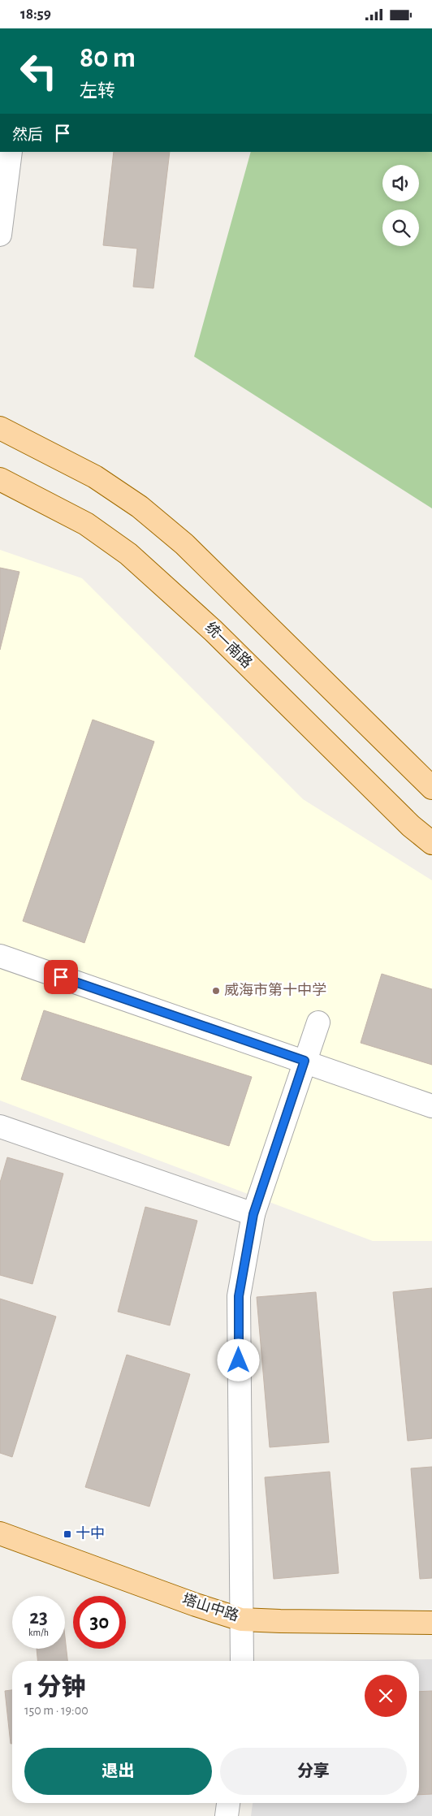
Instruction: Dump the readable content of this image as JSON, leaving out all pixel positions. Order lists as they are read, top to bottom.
{
  "streets": {
    "main road": ["统一南路", "塔山中路"]
  },
  "places": {
    "other": ["威海市第十中学"],
    "transit": ["十中"]
  },
  "page": {
    "status": "18:59",
    "turn": ["80 m", "左转"],
    "then": "然后",
    "speed": "23 km/h",
    "limit": "30",
    "heading": ["1 分钟", "150 m · 19:00"],
    "buttons": ["退出", "分享"]
  }
}
